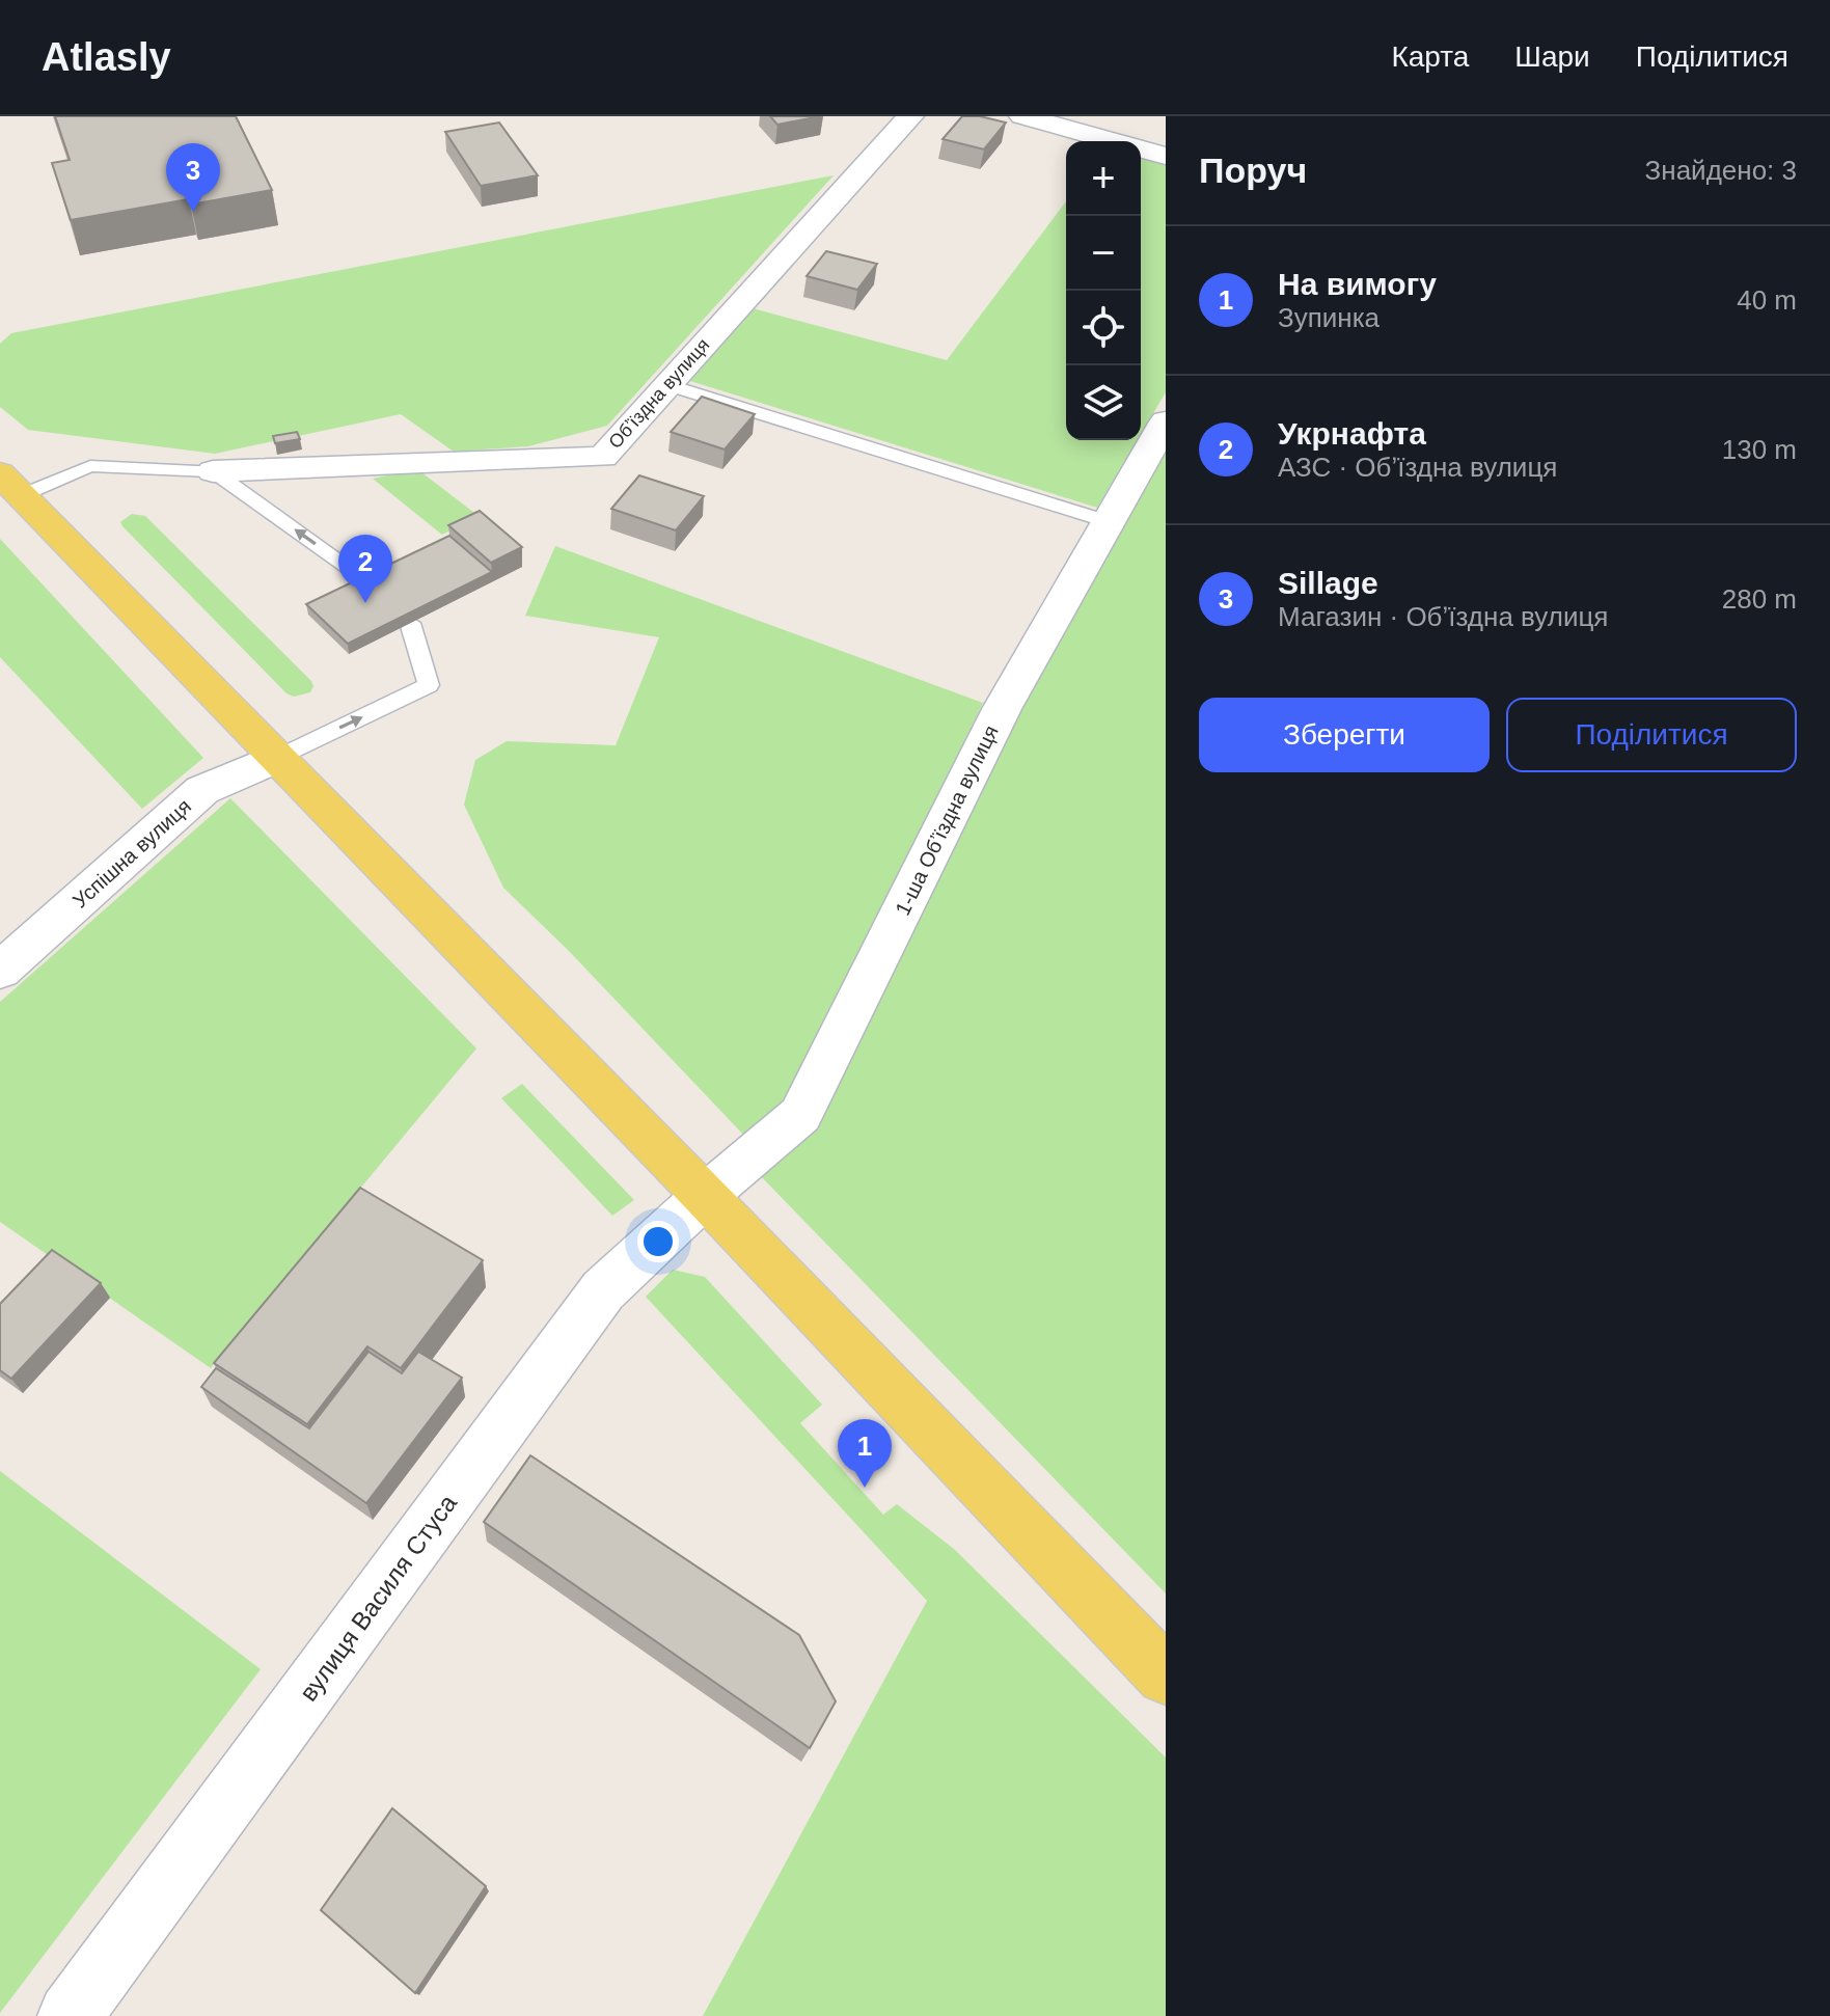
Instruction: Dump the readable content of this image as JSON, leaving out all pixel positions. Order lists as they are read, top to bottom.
{
  "streets": {
    "street": [
      "Обʼїздна вулиця",
      "1-ша Обʼїздна вулиця",
      "Успішна вулиця",
      "вулиця Василя Стуса"
    ]
  },
  "crossings": [
    ["1-ша Обʼїздна вулиця", "вулиця Василя Стуса"]
  ],
  "page": {
    "header": "Atlasly",
    "nav": ["Карта", "Шари", "Поділитися"],
    "heading": ["Поруч", "Знайдено: 3"],
    "map_buttons": ["+", "−"],
    "pins": ["3", "2", "1"],
    "list": [
      {
        "mark": "1",
        "name": "На вимогу",
        "note": "Зупинка",
        "value": "40 m"
      },
      {
        "mark": "2",
        "name": "Укрнафта",
        "note": "АЗС · Обʼїздна вулиця",
        "value": "130 m"
      },
      {
        "mark": "3",
        "name": "Sillage",
        "note": "Магазин · Обʼїздна вулиця",
        "value": "280 m"
      }
    ],
    "buttons": ["Зберегти", "Поділитися"]
  }
}
